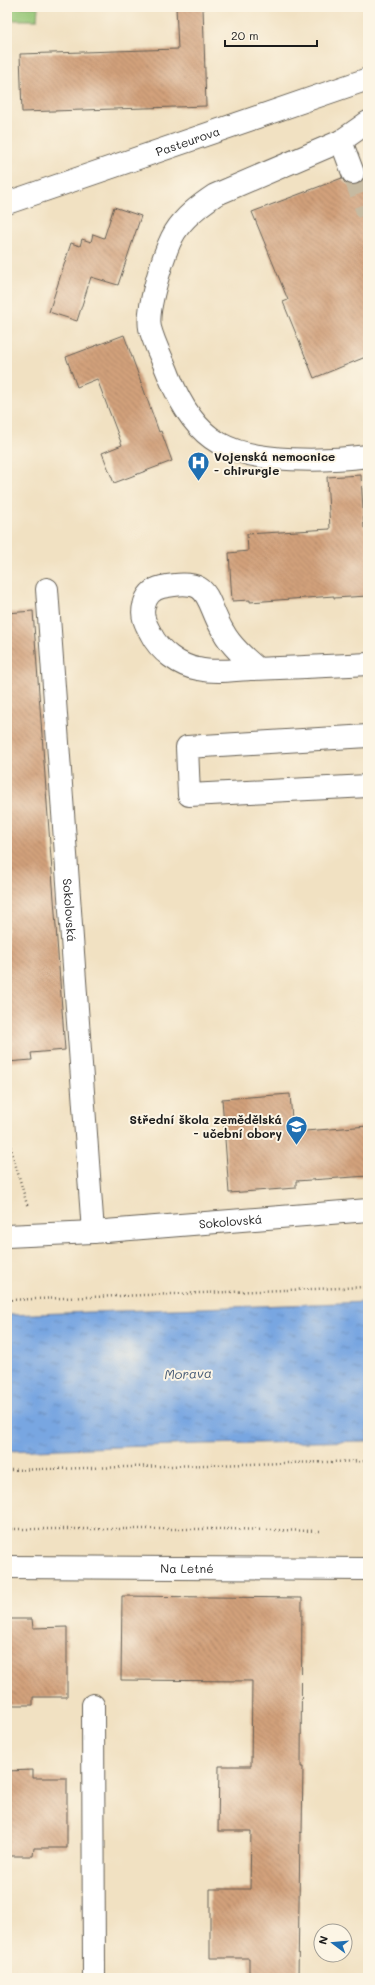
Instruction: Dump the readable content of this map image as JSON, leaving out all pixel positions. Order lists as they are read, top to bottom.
{
  "streets": {
    "street": ["Pasteurova", "Sokolovská", "Na Letné"]
  },
  "water": ["Morava"],
  "places": {
    "hospital": ["Vojenská nemocnice - chirurgie"],
    "school or university": ["Střední škola zemědělská - učební obory"]
  },
  "scale_bar": "20 m",
  "north": "left"
}
